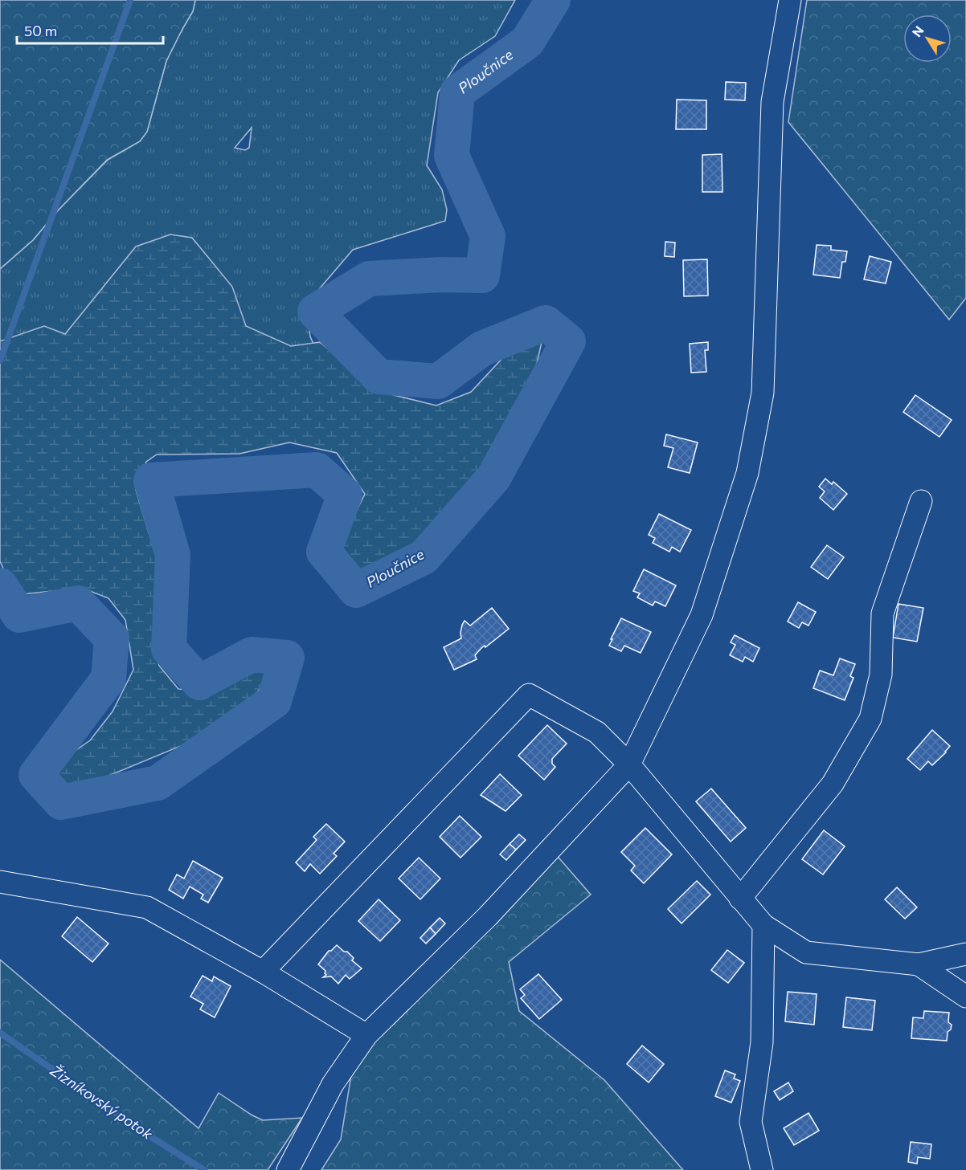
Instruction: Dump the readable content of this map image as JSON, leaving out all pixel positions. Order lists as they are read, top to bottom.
{
  "water": ["Ploučnice", "Žizníkovský potok"],
  "scale_bar": "50 m",
  "north": "top left"
}
